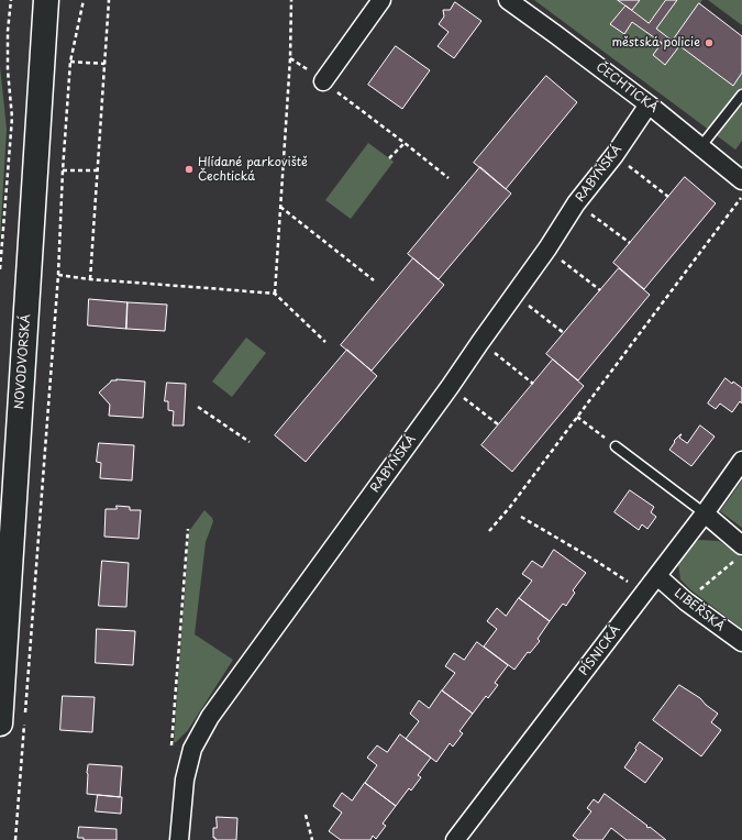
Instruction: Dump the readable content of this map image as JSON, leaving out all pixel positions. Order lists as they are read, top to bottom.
{
  "streets": {
    "main road": ["NOVODVORSKÁ"],
    "street": [
      "ČECHTICKÁ",
      "RABYŇSKÁ",
      "LIBEŘSKÁ",
      "PÍSNICKÁ"
    ]
  },
  "crossings": [
    ["ČECHTICKÁ", "RABYŇSKÁ"],
    ["LIBEŘSKÁ", "PÍSNICKÁ"]
  ],
  "places": ["městská policie", "Hlídané parkoviště Čechtická"]
}
